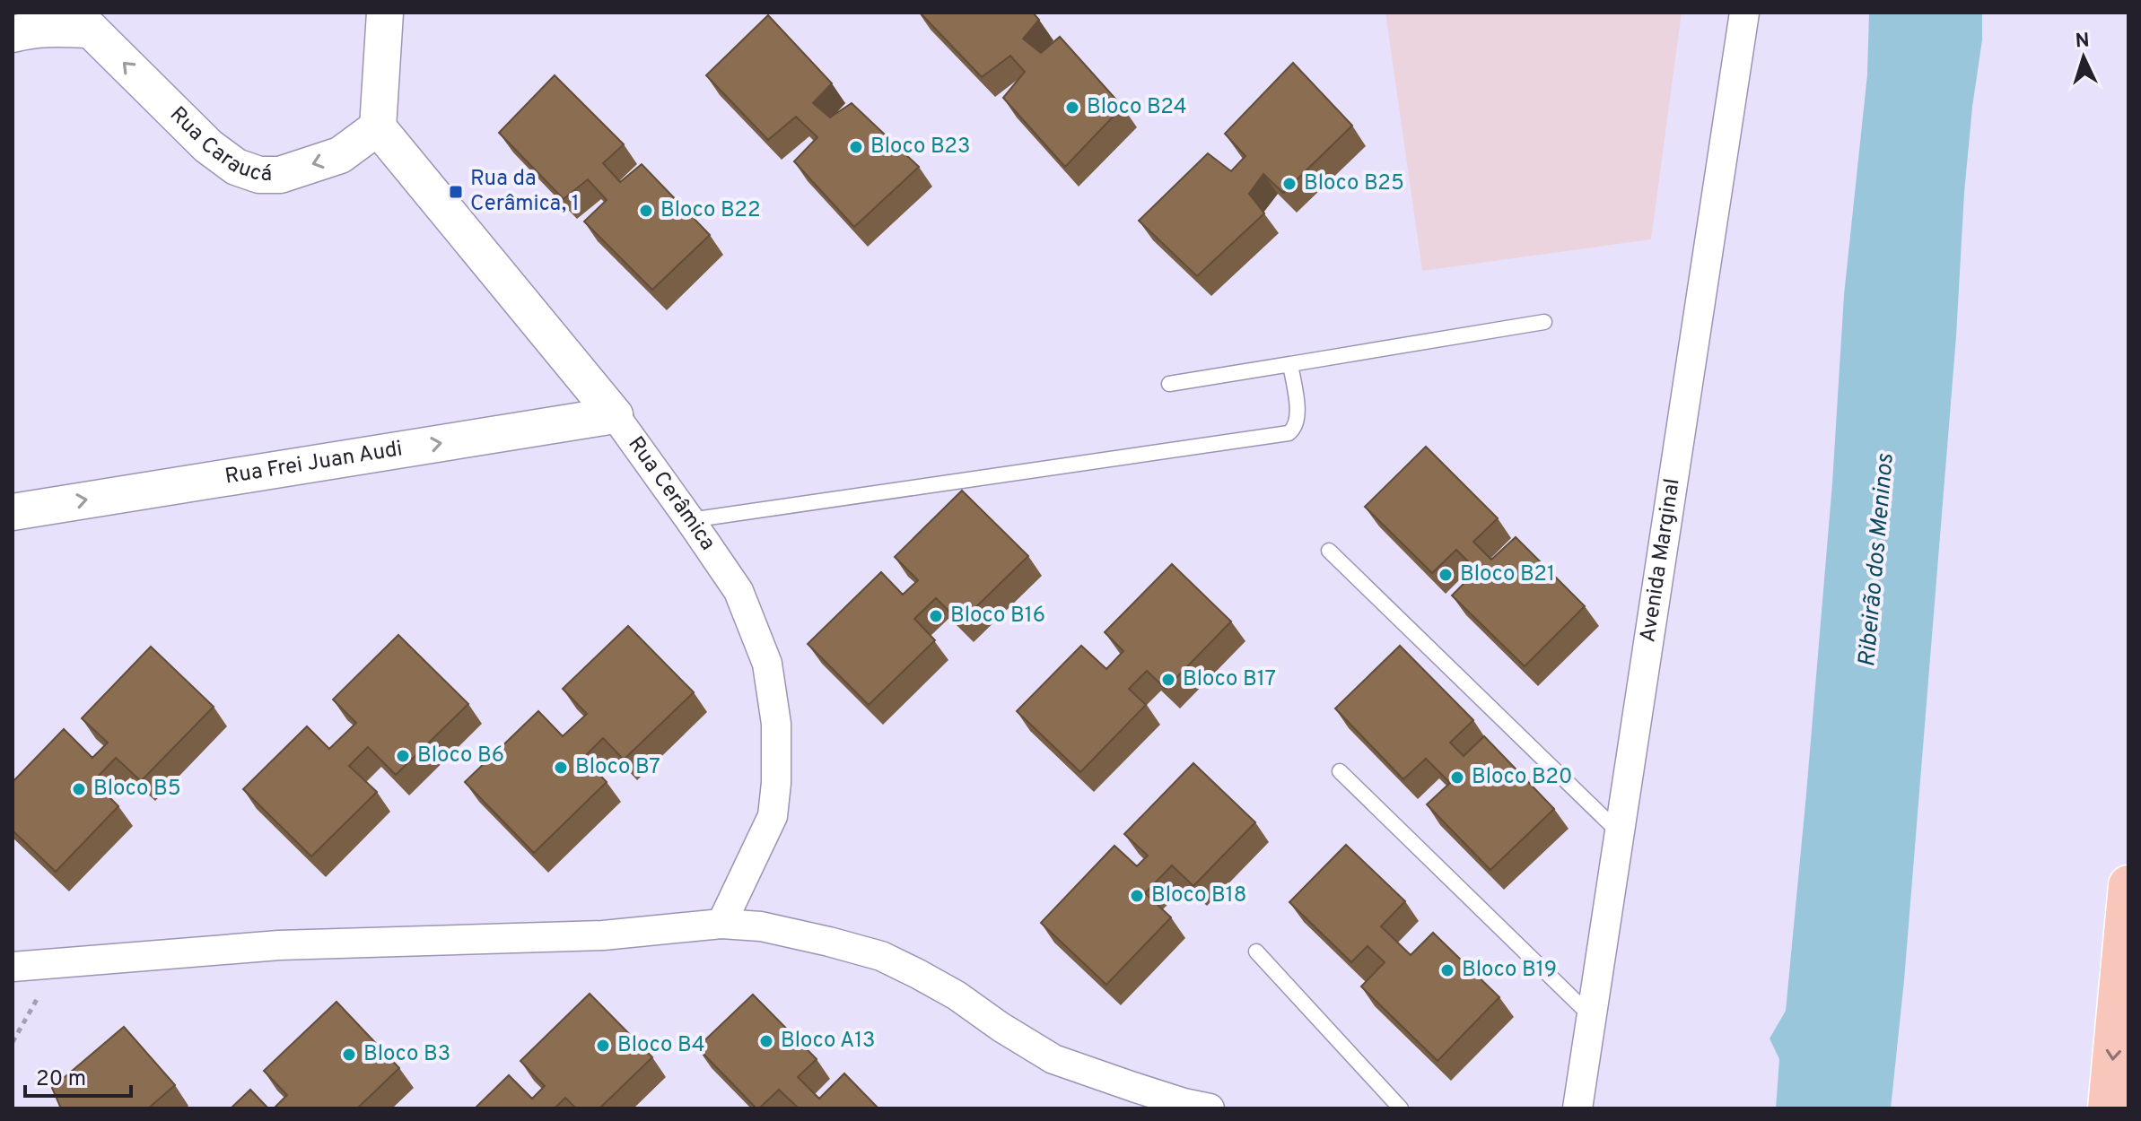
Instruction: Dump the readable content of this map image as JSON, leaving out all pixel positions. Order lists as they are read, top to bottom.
{
  "streets": {
    "street": [
      "Rua Caraucá",
      "Rua Frei Juan Audi",
      "Rua Cerâmica",
      "Avenida Marginal"
    ]
  },
  "crossings": [
    ["Rua Caraucá", "Rua Cerâmica"],
    ["Rua Frei Juan Audi", "Rua Cerâmica"]
  ],
  "one_way": ["Rua Caraucá", "Rua Frei Juan Audi"],
  "water": ["Ribeirão dos Meninos"],
  "places": {
    "other": [
      "Bloco B24",
      "Bloco B23",
      "Bloco B25",
      "Bloco B22",
      "Bloco B21",
      "Bloco B16",
      "Bloco B17",
      "Bloco B6",
      "Bloco B7",
      "Bloco B20",
      "Bloco B5",
      "Bloco B18",
      "Bloco B19",
      "Bloco A13",
      "Bloco B4",
      "Bloco B3"
    ],
    "transit": ["Rua da Cerâmica, 1"]
  },
  "scale_bar": "20 m",
  "north": "top"
}
